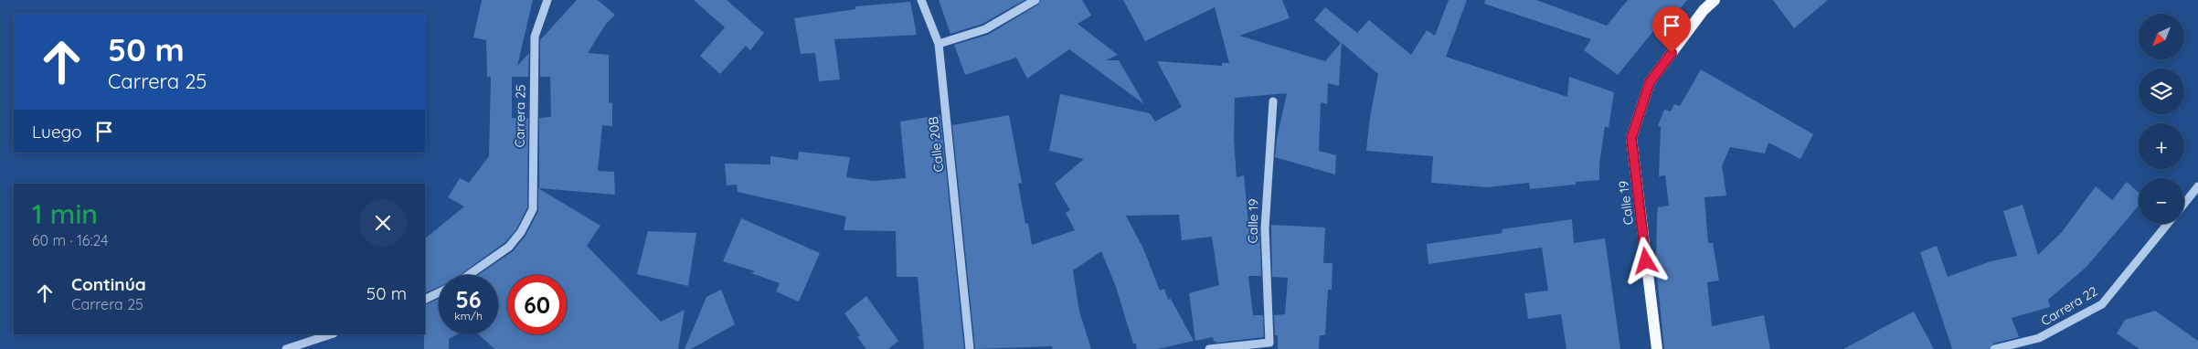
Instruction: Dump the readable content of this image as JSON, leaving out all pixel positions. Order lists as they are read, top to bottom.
{
  "streets": {
    "main road": ["Calle 19"],
    "street": ["Carrera 25", "Calle 20B", "Carrera 22"]
  },
  "north": "bottom left",
  "page": {
    "map_buttons": ["+", "−"],
    "turn": ["50 m", "Carrera 25"],
    "then": "Luego",
    "heading": ["1 min", "60 m · 16:24"],
    "list": [
      {
        "name": "Continúa",
        "note": "Carrera 25",
        "value": "50 m"
      }
    ],
    "speed": "56 km/h",
    "limit": "60"
  }
}
